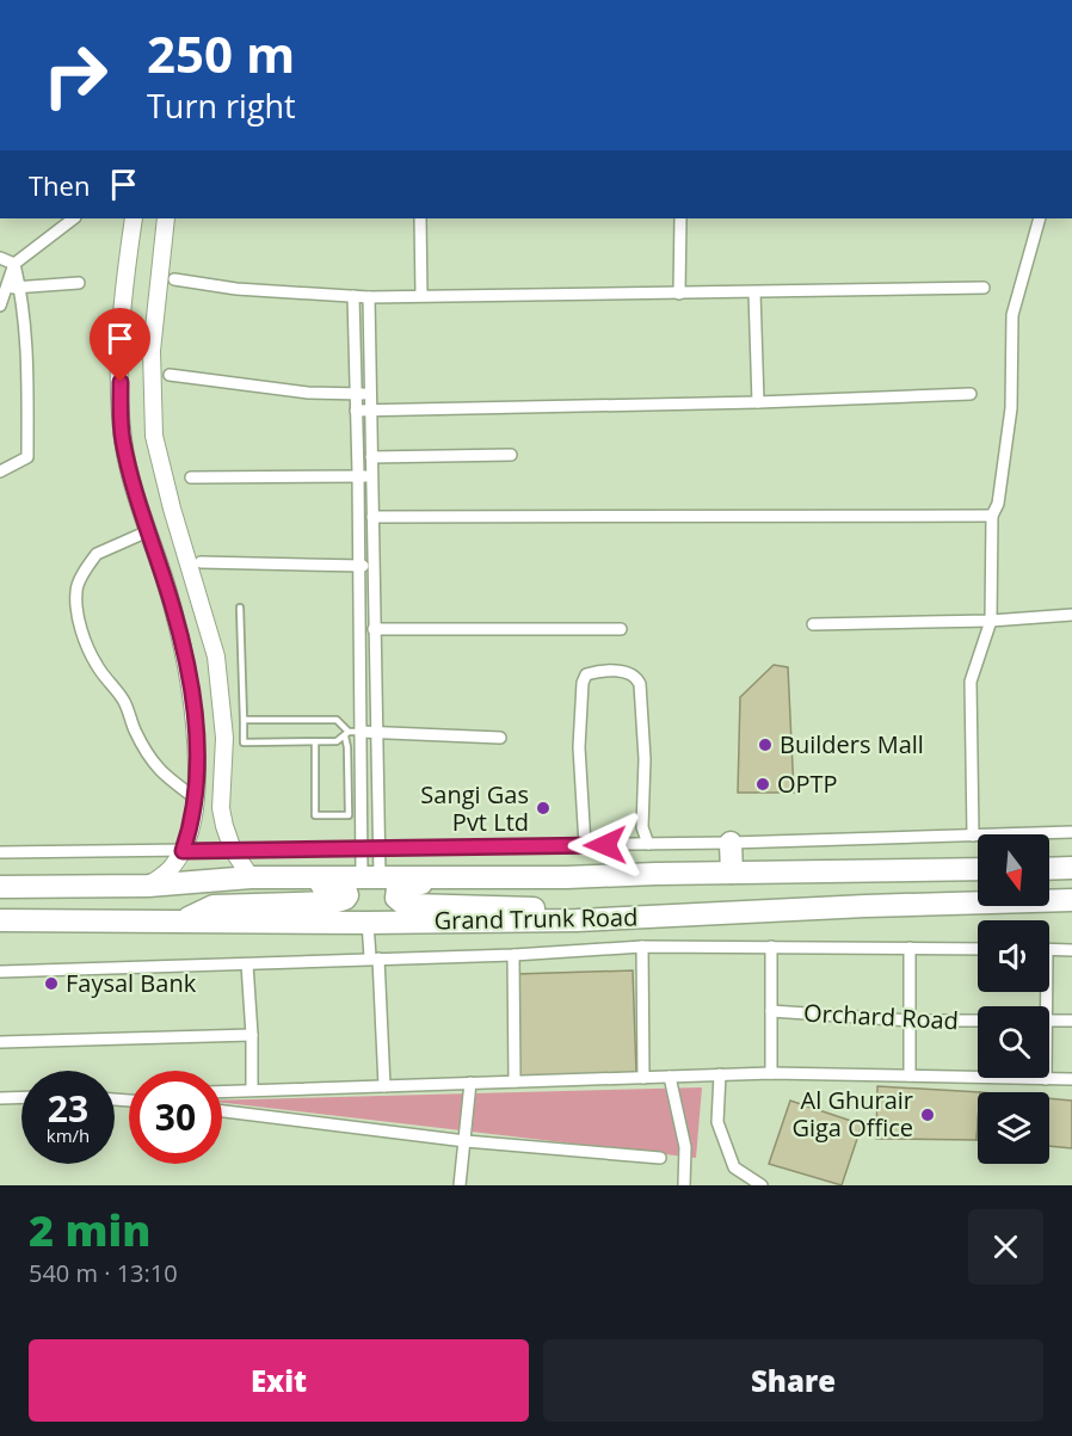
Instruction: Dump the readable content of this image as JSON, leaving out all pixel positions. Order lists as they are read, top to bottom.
{
  "streets": {
    "highway": ["Grand Trunk Road"],
    "street": ["Orchard Road"]
  },
  "places": [
    "Builders Mall",
    "OPTP",
    "Sangi Gas Pvt Ltd",
    "Faysal Bank",
    "Al Ghurair Giga Office"
  ],
  "north": "bottom",
  "page": {
    "turn": ["250 m", "Turn right"],
    "then": "Then",
    "speed": "23 km/h",
    "limit": "30",
    "heading": ["2 min", "540 m · 13:10"],
    "buttons": ["Exit", "Share"]
  }
}
